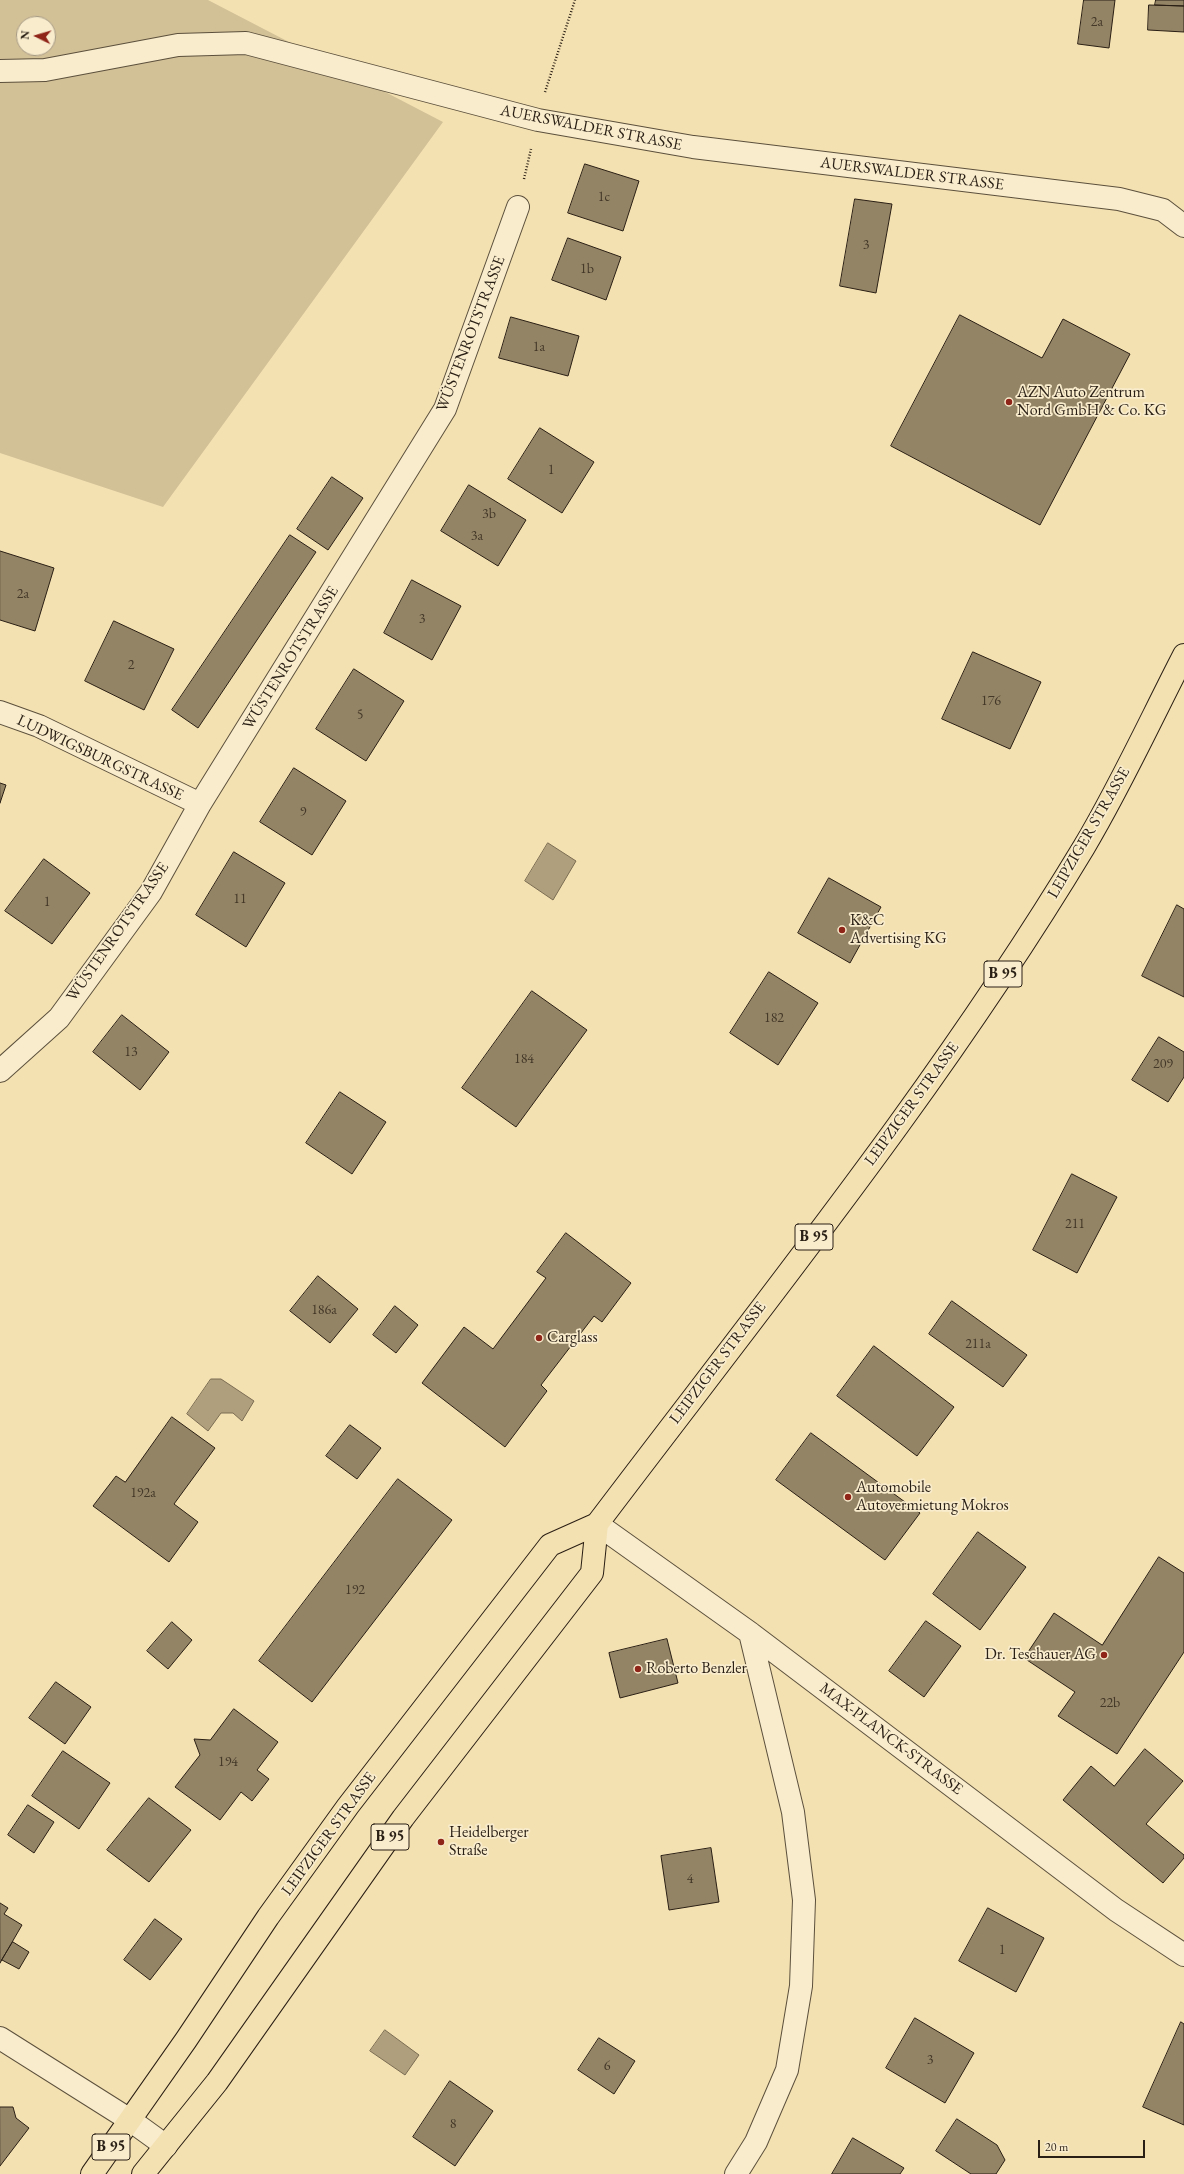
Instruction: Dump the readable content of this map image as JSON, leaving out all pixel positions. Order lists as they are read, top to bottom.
{
  "streets": {
    "main road": ["LEIPZIGER STRASSE", "B 95"],
    "street": [
      "AUERSWALDER STRASSE",
      "WÜSTENROTSTRASSE",
      "LUDWIGSBURGSTRASSE",
      "MAX-PLANCK-STRASSE"
    ]
  },
  "crossings": [
    ["WÜSTENROTSTRASSE", "LUDWIGSBURGSTRASSE"],
    ["LEIPZIGER STRASSE", "B 95"],
    ["LEIPZIGER STRASSE", "MAX-PLANCK-STRASSE"],
    ["B 95", "MAX-PLANCK-STRASSE"]
  ],
  "places": [
    "AZN Auto Zentrum Nord GmbH & Co. KG",
    "K&C Advertising KG",
    "Carglass",
    "Automobile Autovermietung Mokros",
    "Dr. Teschauer AG",
    "Roberto Benzler",
    "Heidelberger Straße"
  ],
  "house_numbers": [
    "2a",
    "1c",
    "3",
    "1b",
    "1a",
    "1",
    "3b",
    "3a",
    "2a",
    "3",
    "2",
    "176",
    "5",
    "9",
    "11",
    "1",
    "182",
    "13",
    "184",
    "209",
    "211",
    "186a",
    "211a",
    "192a",
    "192",
    "22b",
    "194",
    "4",
    "1",
    "3",
    "6",
    "8"
  ],
  "scale_bar": "20 m",
  "north": "left"
}
